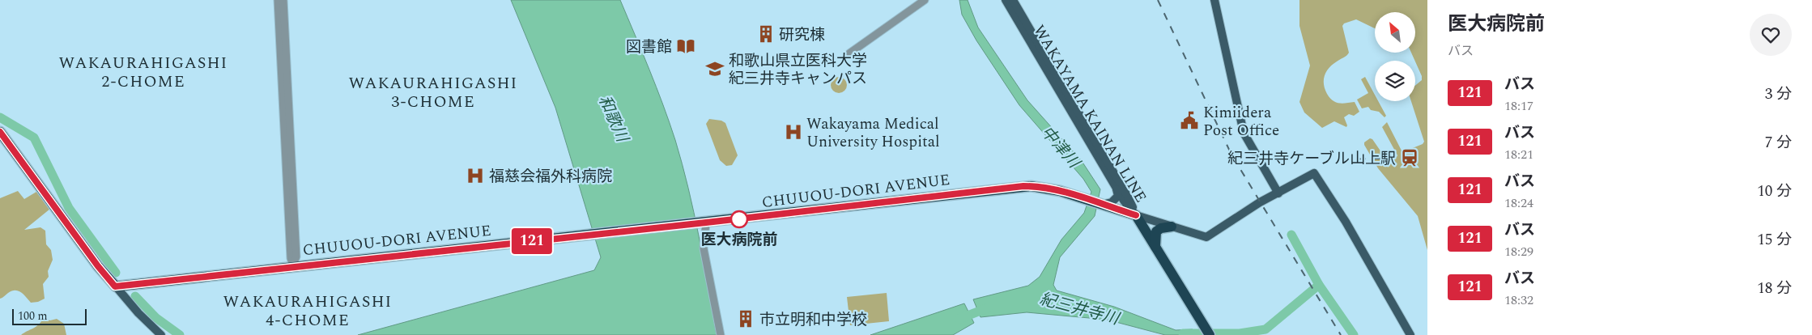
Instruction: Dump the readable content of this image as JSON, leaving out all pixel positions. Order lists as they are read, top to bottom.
{
  "streets": {
    "highway": ["CHUUOU-DORI AVENUE"],
    "main road": ["WAKAYAMA KAINAN LINE"]
  },
  "crossings": [
    ["WAKAYAMA KAINAN LINE", "CHUUOU-DORI AVENUE"]
  ],
  "districts": ["WAKAURAHIGASHI 2-CHOME", "WAKAURAHIGASHI 3-CHOME", "WAKAURAHIGASHI 4-CHOME"],
  "water": ["和歌川", "中津川", "紀三井寺川"],
  "places": {
    "building": ["研究棟", "市立明和中学校"],
    "library": ["図書館"],
    "school or university": ["和歌山県立医科大学 紀三井寺キャンパス"],
    "public building": ["Kimiidera Post Office"],
    "hospital": ["Wakayama Medical University Hospital", "福慈会福外科病院"],
    "station": ["紀三井寺ケーブル山上駅"],
    "other": ["医大病院前"]
  },
  "lines": ["bus line 121"],
  "scale_bar": "100 m",
  "north": "top left",
  "page": {
    "on_map": "121",
    "heading": ["医大病院前", "バス"],
    "list": [
      {
        "mark": "121",
        "name": "バス",
        "note": "18:17",
        "value": "3 分"
      },
      {
        "mark": "121",
        "name": "バス",
        "note": "18:21",
        "value": "7 分"
      },
      {
        "mark": "121",
        "name": "バス",
        "note": "18:24",
        "value": "10 分"
      },
      {
        "mark": "121",
        "name": "バス",
        "note": "18:29",
        "value": "15 分"
      },
      {
        "mark": "121",
        "name": "バス",
        "note": "18:32",
        "value": "18 分"
      }
    ],
    "scale": "100 m"
  }
}
